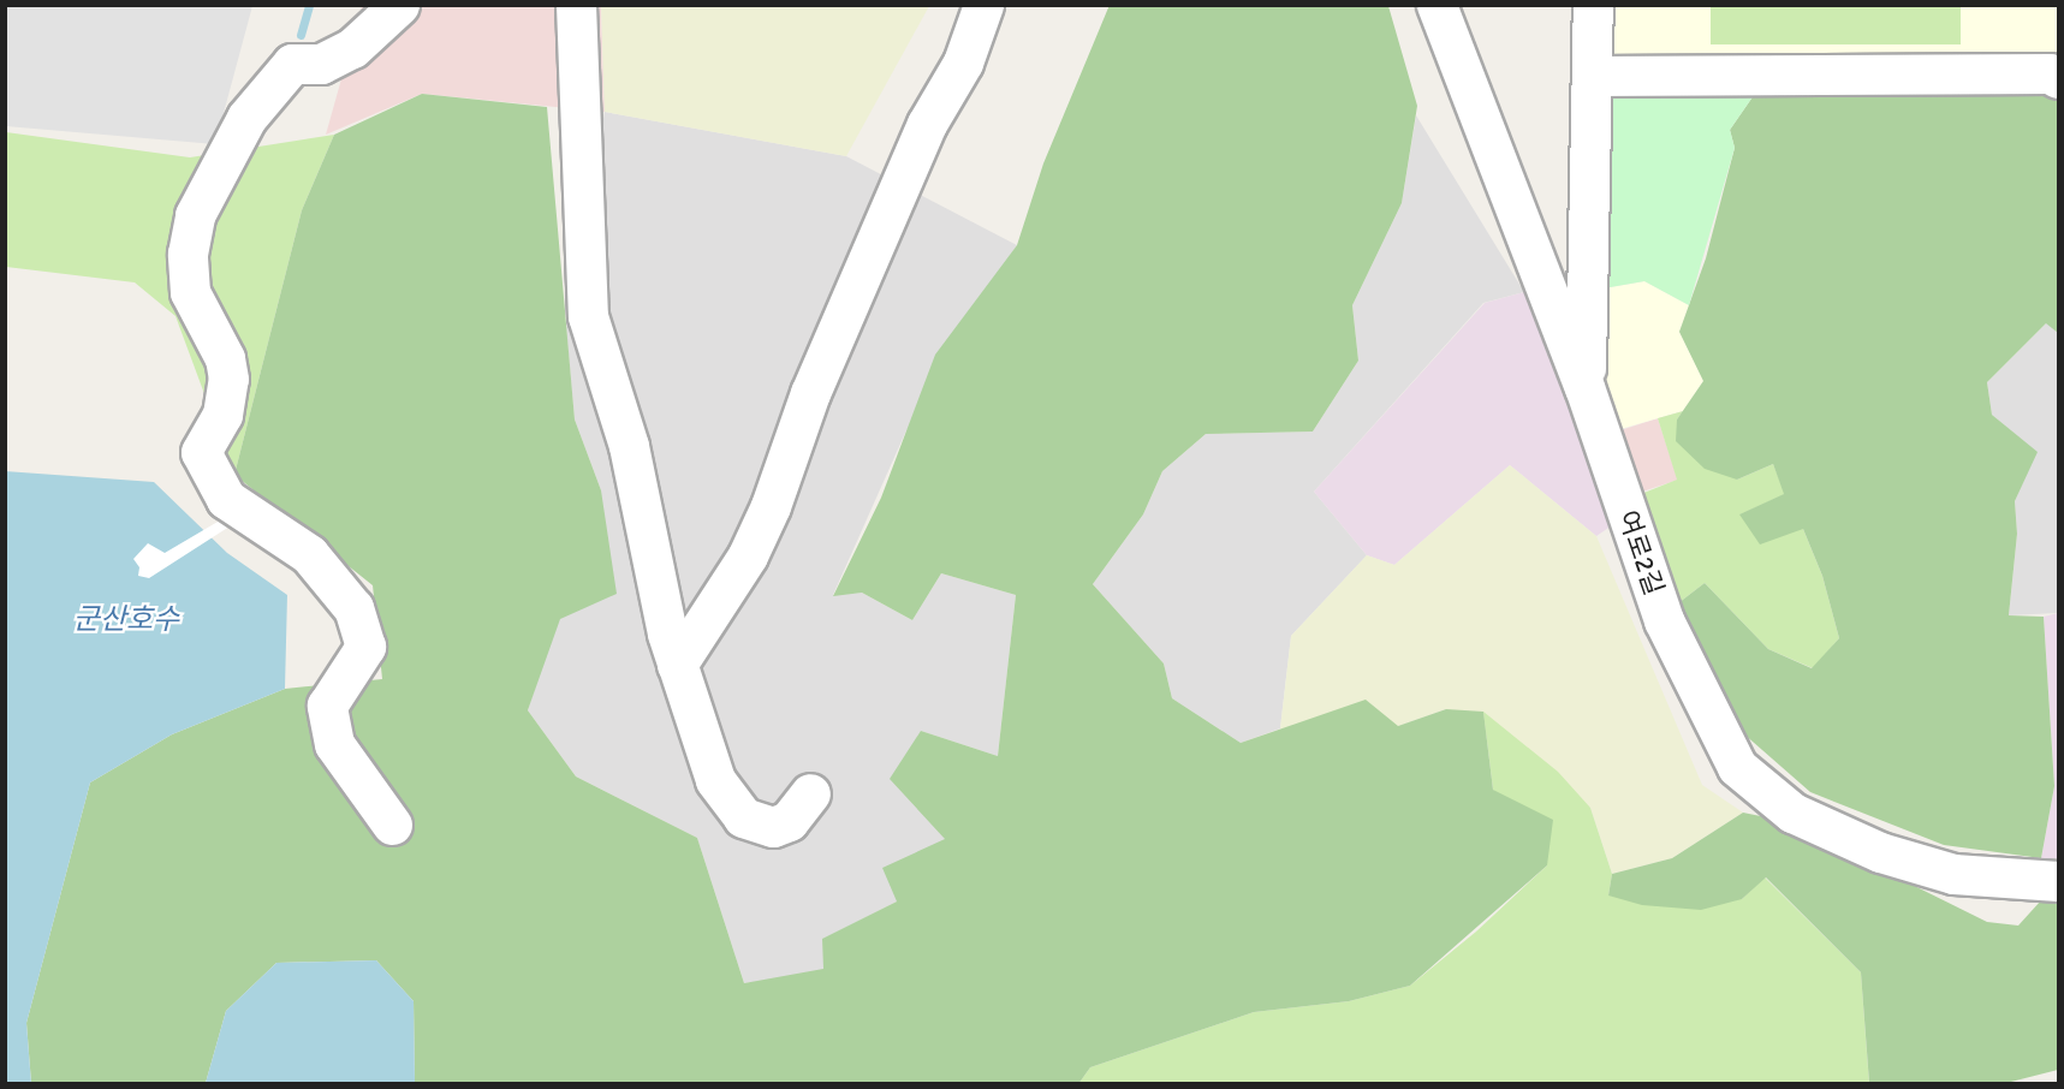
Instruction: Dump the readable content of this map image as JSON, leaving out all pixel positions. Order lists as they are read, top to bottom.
{
  "streets": {
    "street": ["여로2길"]
  },
  "water": ["군산호수"]
}
